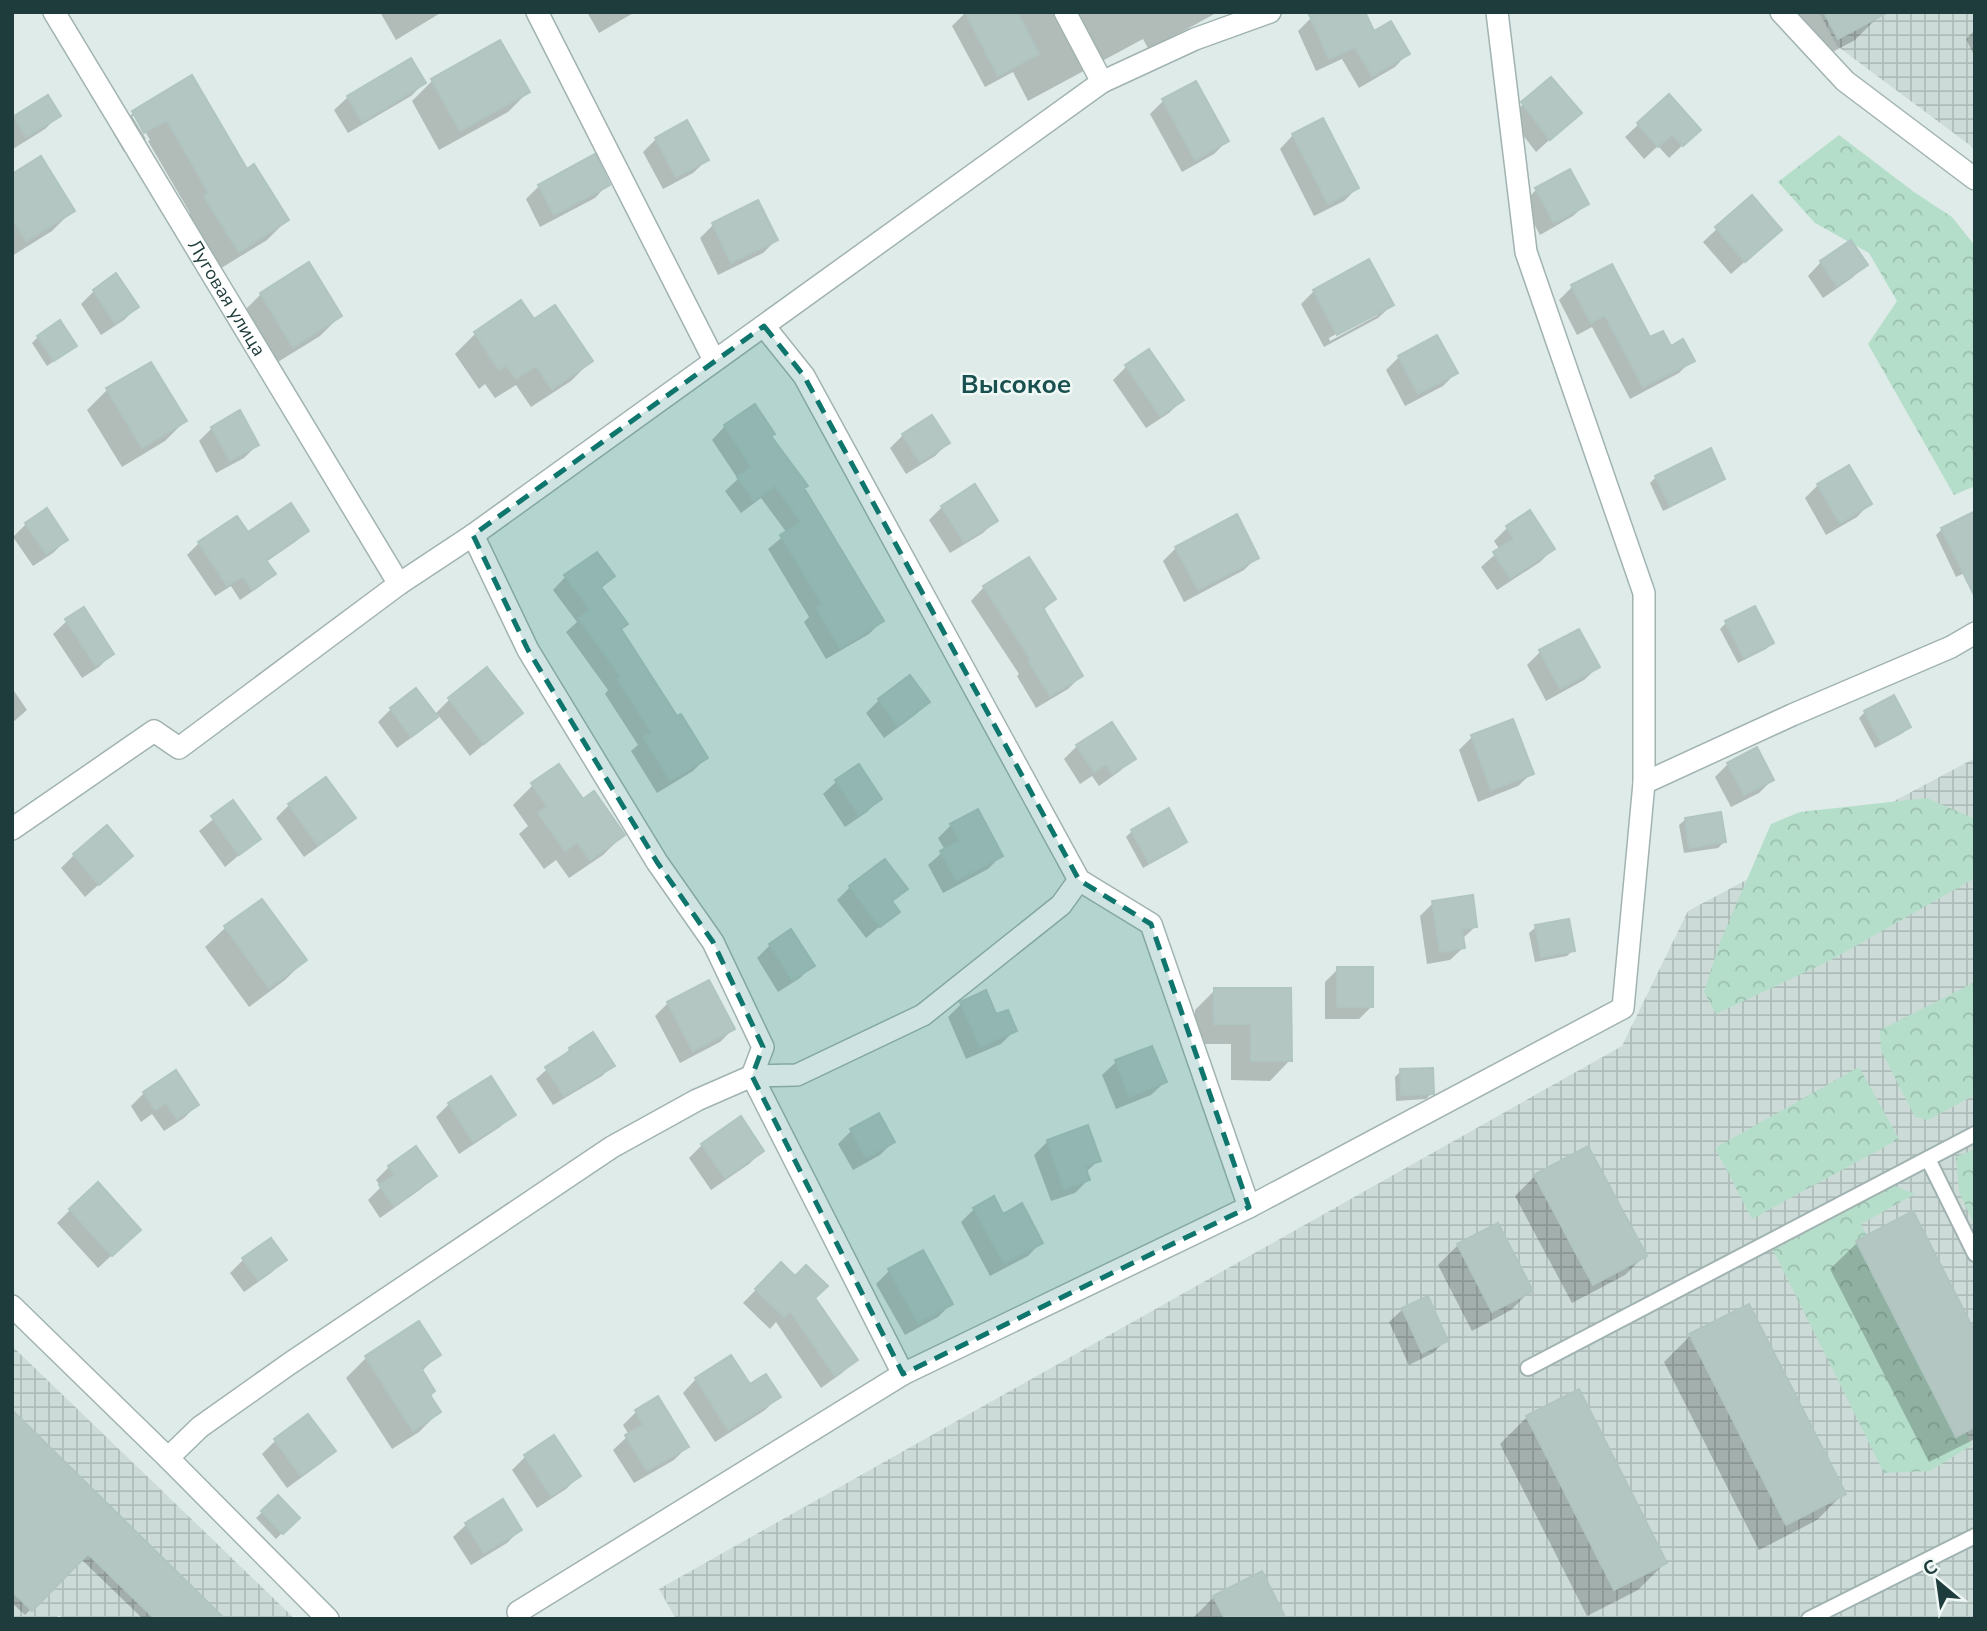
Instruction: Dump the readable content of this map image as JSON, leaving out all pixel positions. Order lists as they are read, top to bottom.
{
  "streets": {
    "street": ["Луговая улица"]
  },
  "districts": ["Высокое"],
  "north": "top left"
}
